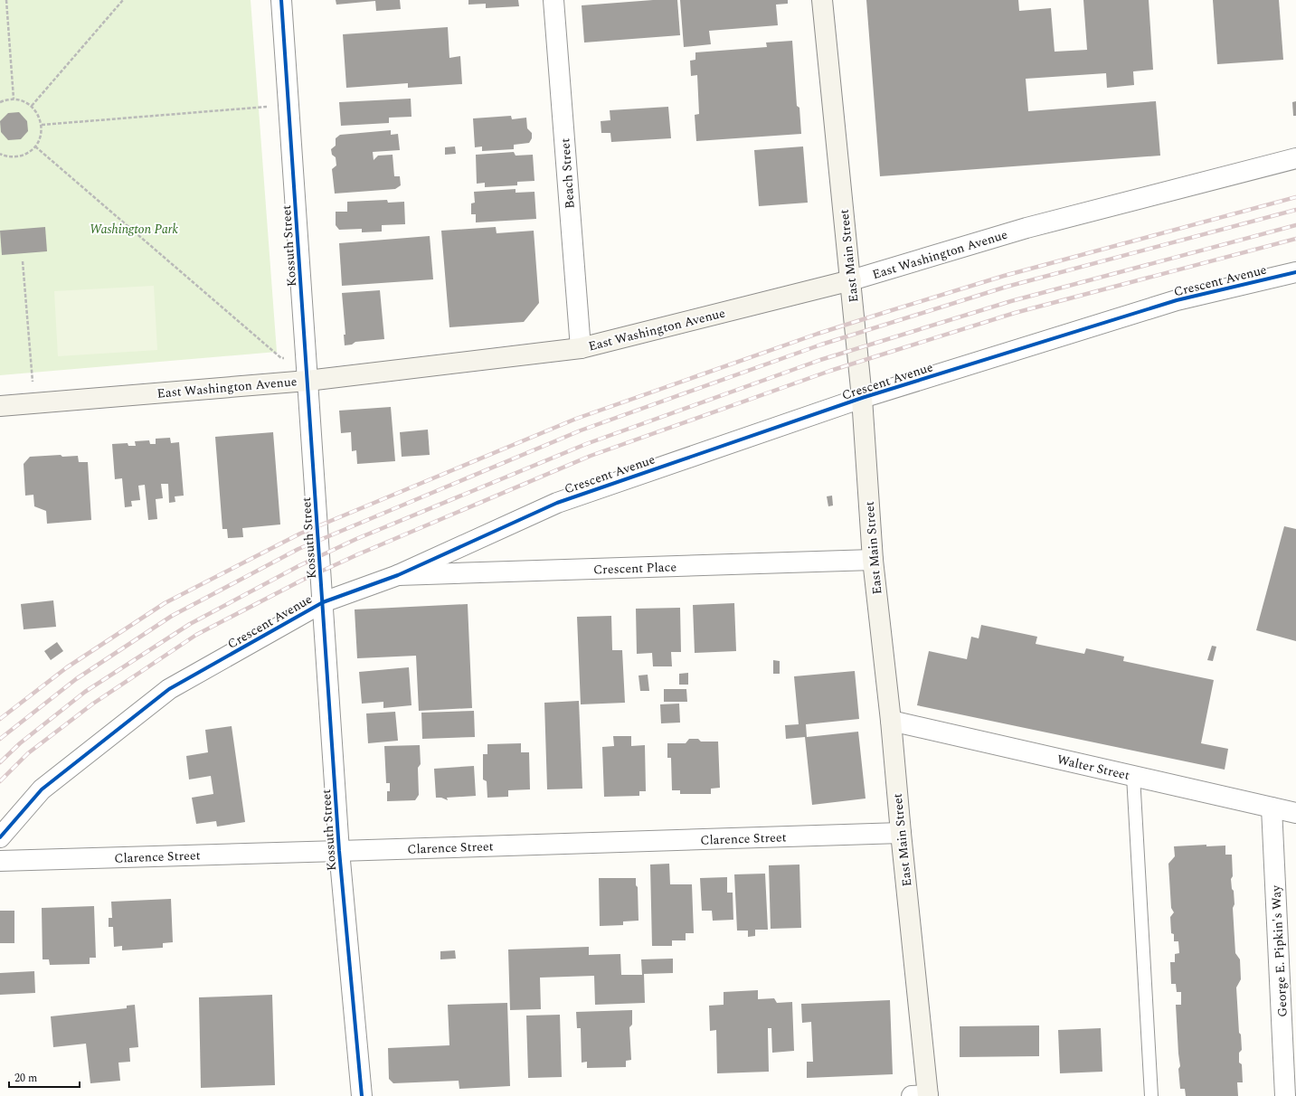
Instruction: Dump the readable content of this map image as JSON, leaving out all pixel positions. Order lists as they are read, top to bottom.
{
  "streets": {
    "main road": ["East Washington Avenue", "East Main Street"],
    "street": [
      "Beach Street",
      "Kossuth Street",
      "Crescent Avenue",
      "Crescent Place",
      "Walter Street",
      "Clarence Street",
      "George E. Pipkin's Way"
    ]
  },
  "crossings": [
    ["Beach Street", "East Washington Avenue"],
    ["Kossuth Street", "East Washington Avenue"],
    ["Kossuth Street", "Crescent Avenue"],
    ["Kossuth Street", "Clarence Street"],
    ["East Washington Avenue", "East Main Street"],
    ["East Main Street", "Crescent Avenue"],
    ["East Main Street", "Crescent Place"],
    ["East Main Street", "Walter Street"],
    ["East Main Street", "Clarence Street"],
    ["Crescent Avenue", "Crescent Place"],
    ["Walter Street", "George E. Pipkin's Way"]
  ],
  "parks": ["Washington Park"],
  "scale_bar": "20 m"
}
